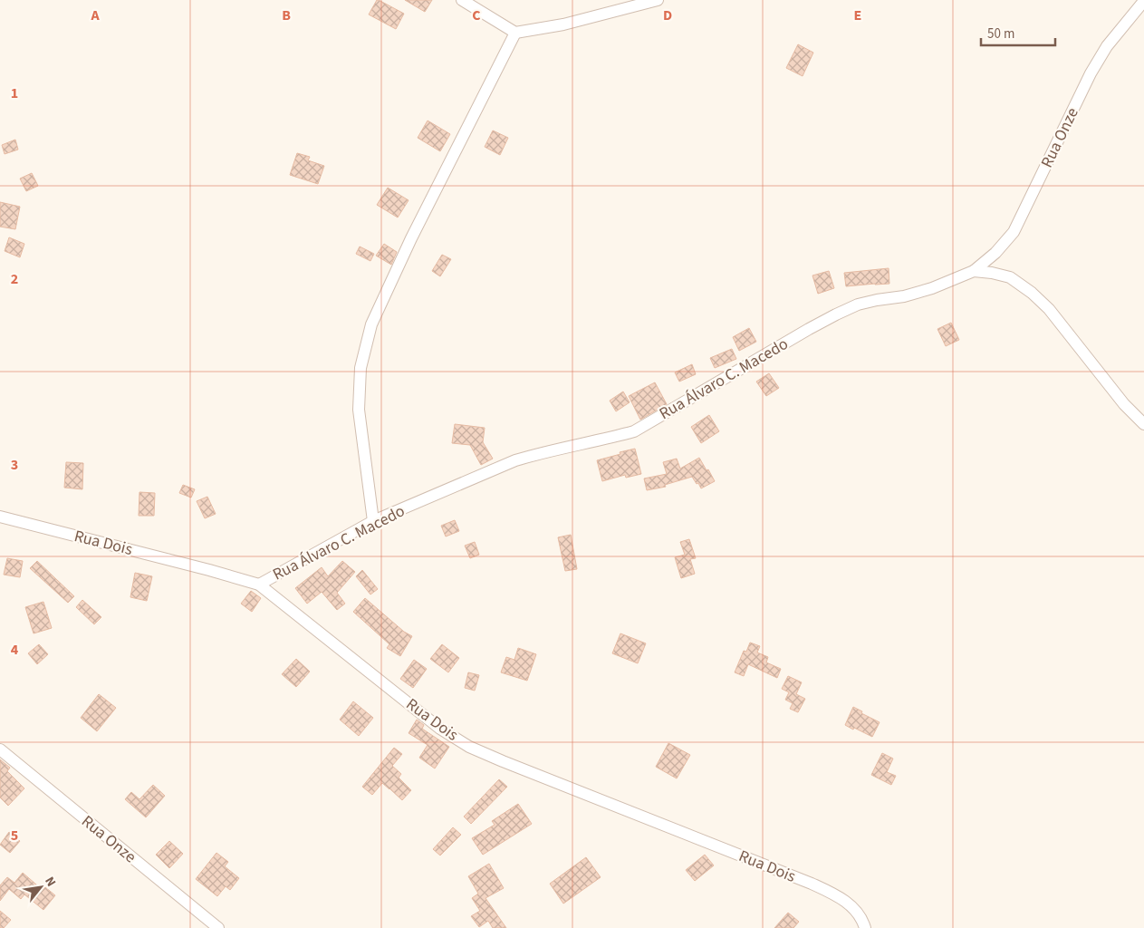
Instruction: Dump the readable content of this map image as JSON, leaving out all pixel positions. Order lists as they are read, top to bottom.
{
  "streets": {
    "street": ["Rua Onze", "Rua Álvaro C. Macedo", "Rua Dois"]
  },
  "crossings": [
    ["Rua Onze", "Rua Álvaro C. Macedo"],
    ["Rua Álvaro C. Macedo", "Rua Dois"]
  ],
  "scale_bar": "50 m",
  "north": "top right",
  "grid": {
    "columns": [
      "A",
      "B",
      "C",
      "D",
      "E"
    ],
    "rows": [
      "1",
      "2",
      "3",
      "4",
      "5"
    ]
  }
}
